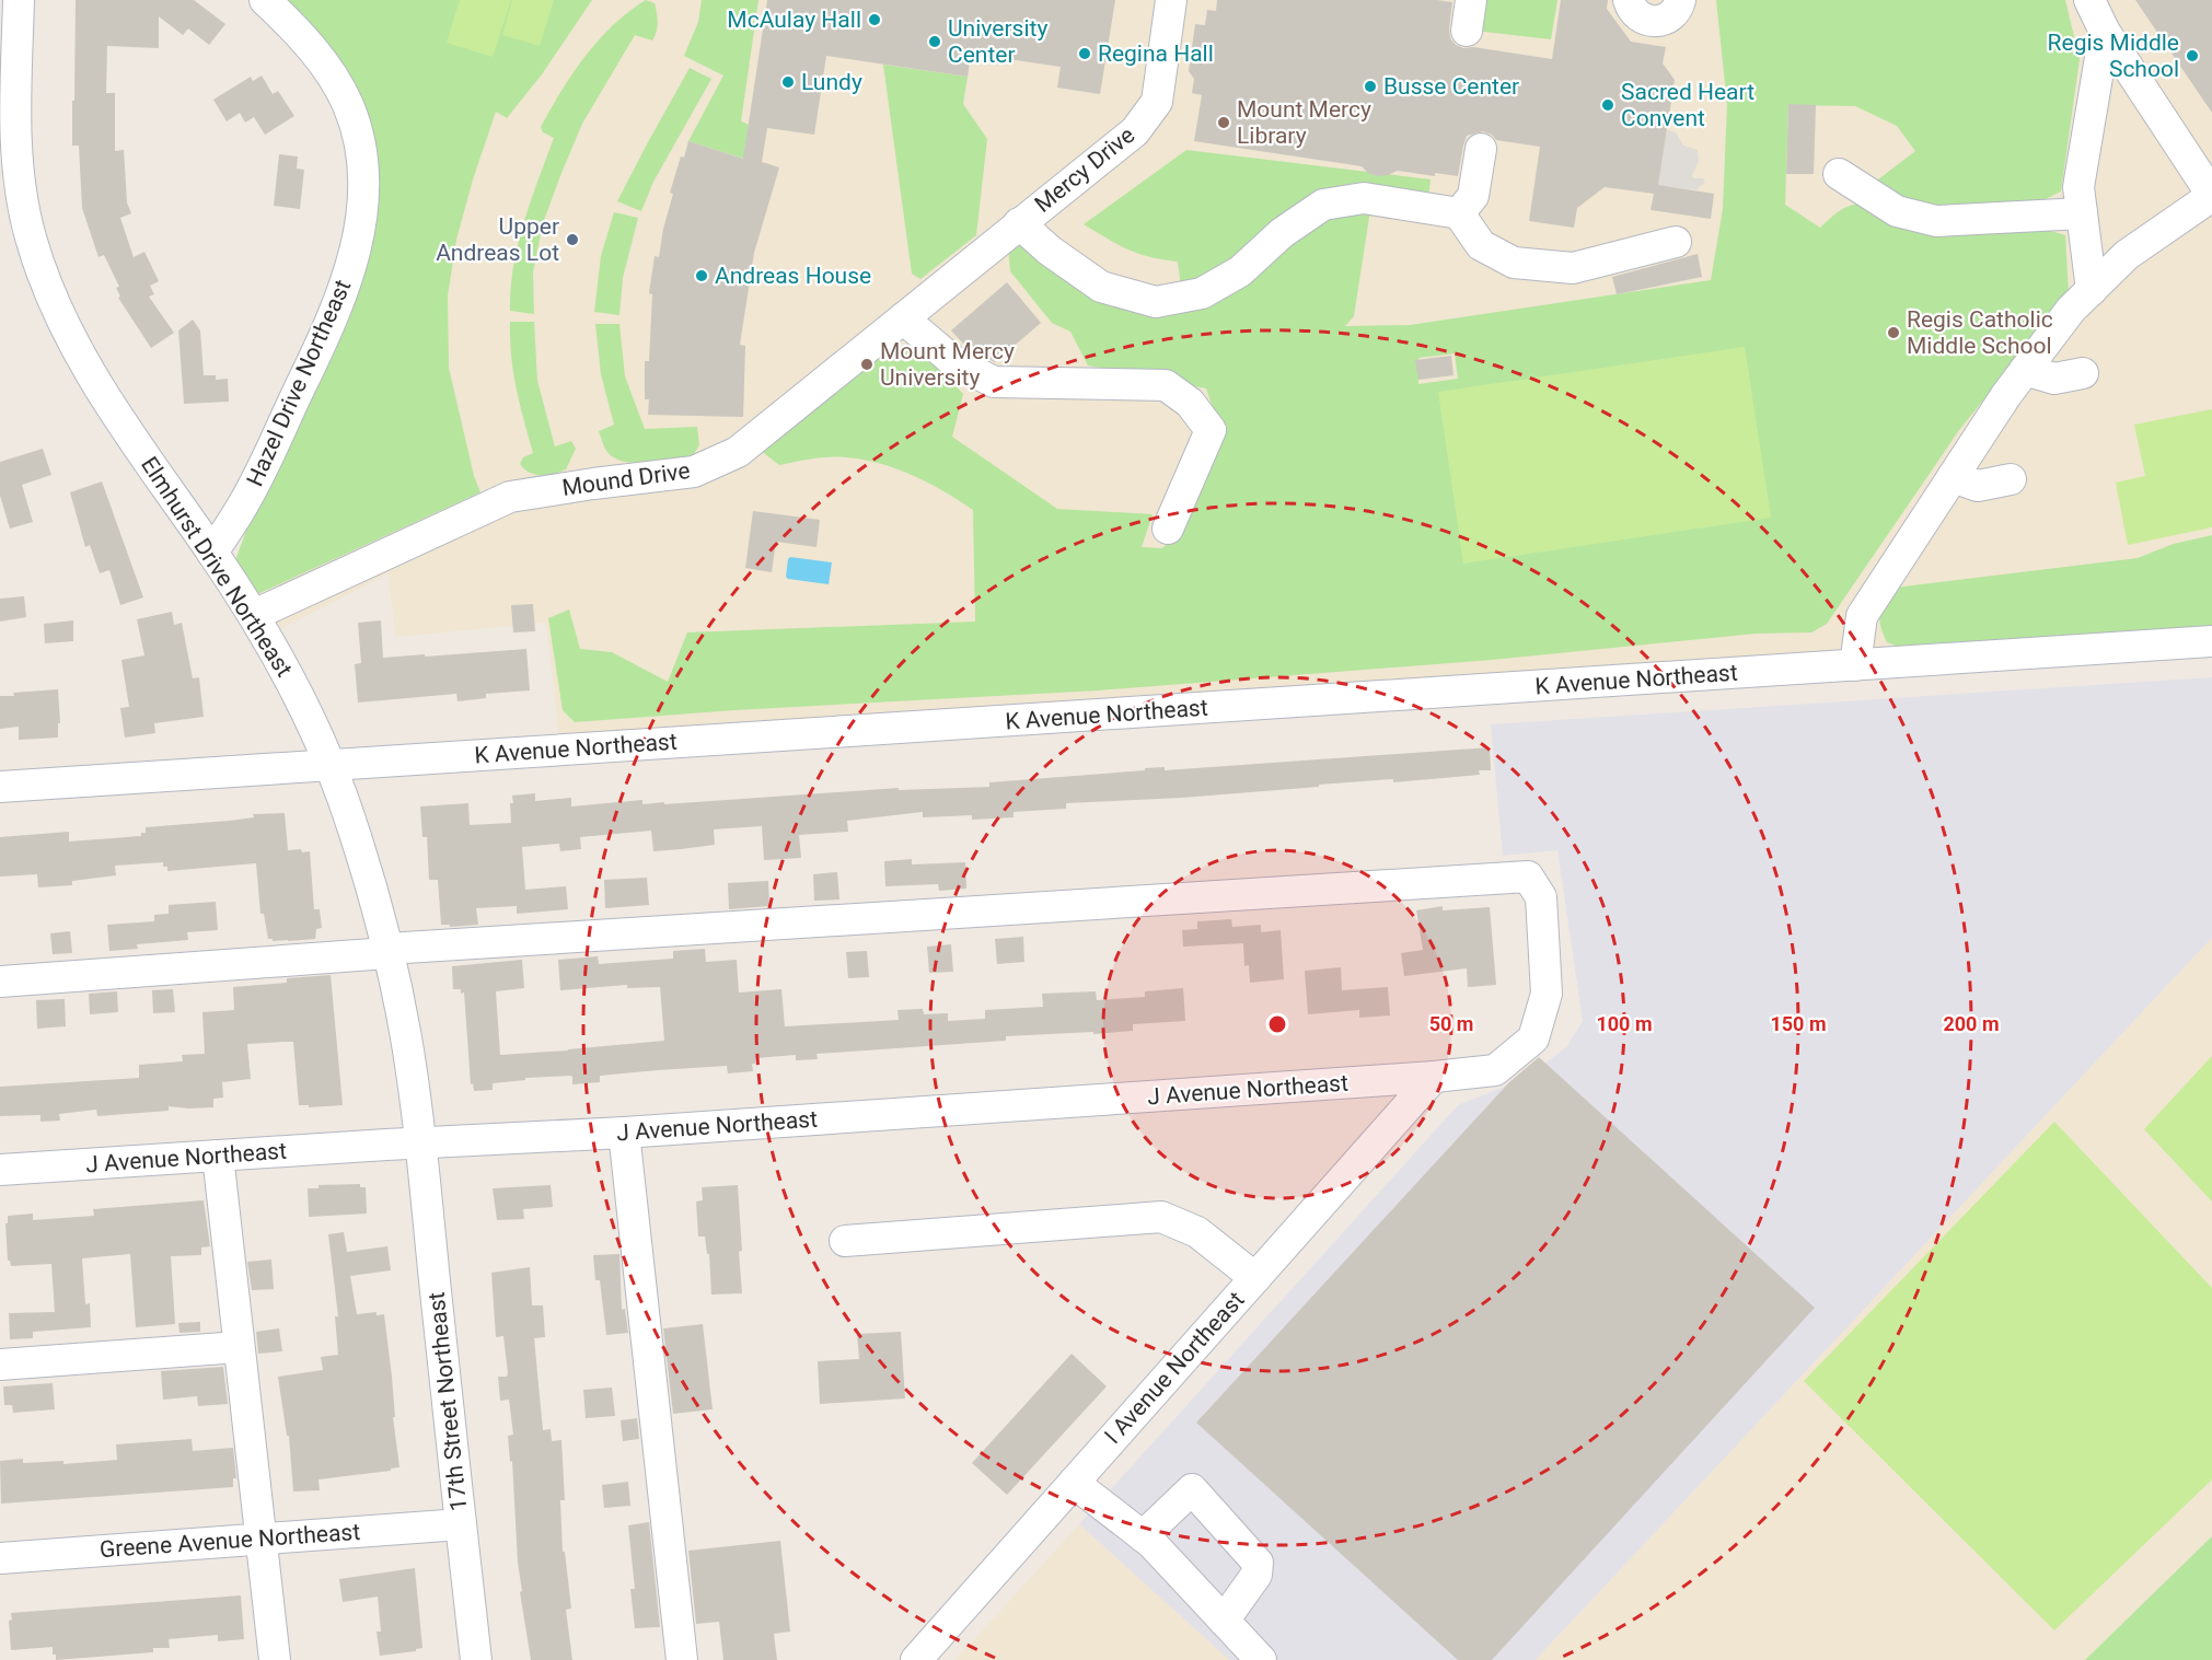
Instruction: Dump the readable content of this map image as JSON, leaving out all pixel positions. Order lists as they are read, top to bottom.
{
  "streets": {
    "street": [
      "Mercy Drive",
      "Hazel Drive Northeast",
      "Mound Drive",
      "Elmhurst Drive Northeast",
      "K Avenue Northeast",
      "J Avenue Northeast",
      "I Avenue Northeast",
      "17th Street Northeast",
      "Greene Avenue Northeast"
    ]
  },
  "crossings": [
    ["Mercy Drive", "Mound Drive"],
    ["Hazel Drive Northeast", "Elmhurst Drive Northeast"],
    ["Mound Drive", "Elmhurst Drive Northeast"],
    ["Elmhurst Drive Northeast", "K Avenue Northeast"],
    ["Elmhurst Drive Northeast", "J Avenue Northeast"],
    ["Elmhurst Drive Northeast", "17th Street Northeast"],
    ["J Avenue Northeast", "I Avenue Northeast"],
    ["J Avenue Northeast", "17th Street Northeast"],
    ["17th Street Northeast", "Greene Avenue Northeast"]
  ],
  "places": [
    "McAulay Hall",
    "University Center",
    "Regina Hall",
    "Regis Middle School",
    "Lundy",
    "Busse Center",
    "Sacred Heart Convent",
    "Mount Mercy Library",
    "Upper Andreas Lot",
    "Andreas House",
    "Regis Catholic Middle School",
    "Mount Mercy University"
  ],
  "rings": [
    "50 m",
    "100 m",
    "150 m",
    "200 m"
  ]
}
